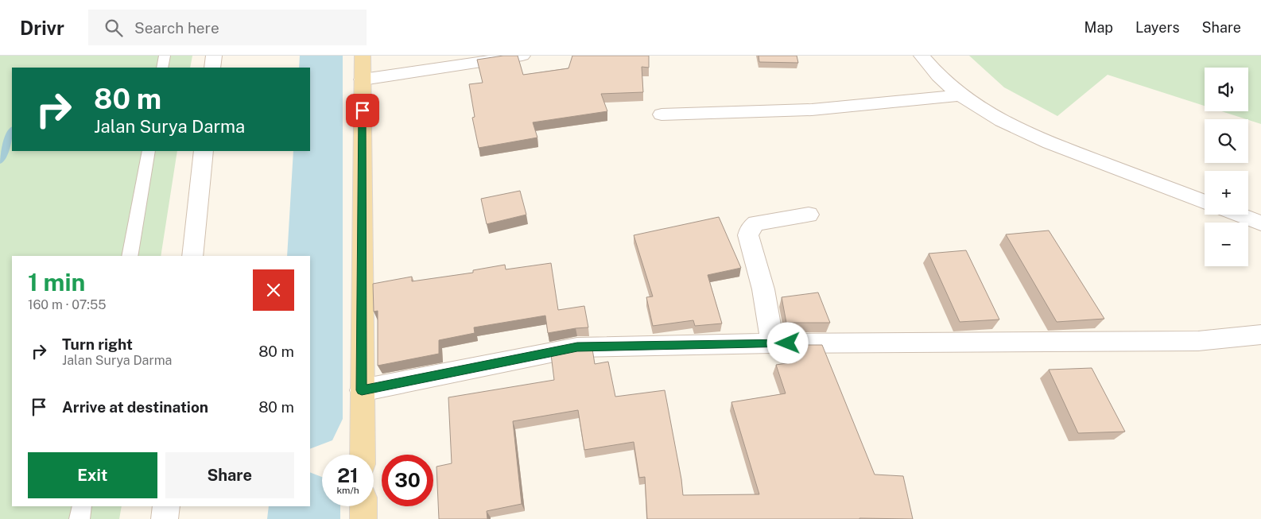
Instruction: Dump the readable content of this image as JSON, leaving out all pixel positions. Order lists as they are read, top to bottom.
{
  "page": {
    "header": "Drivr",
    "search": "Search here",
    "nav": ["Map", "Layers", "Share"],
    "map_buttons": ["+", "−"],
    "turn": ["80 m", "Jalan Surya Darma"],
    "heading": ["1 min", "160 m · 07:55"],
    "list": [
      {
        "name": "Turn right",
        "note": "Jalan Surya Darma",
        "value": "80 m"
      },
      {
        "name": "Arrive at destination",
        "value": "80 m"
      }
    ],
    "buttons": ["Exit", "Share"],
    "speed": "21 km/h",
    "limit": "30"
  }
}
